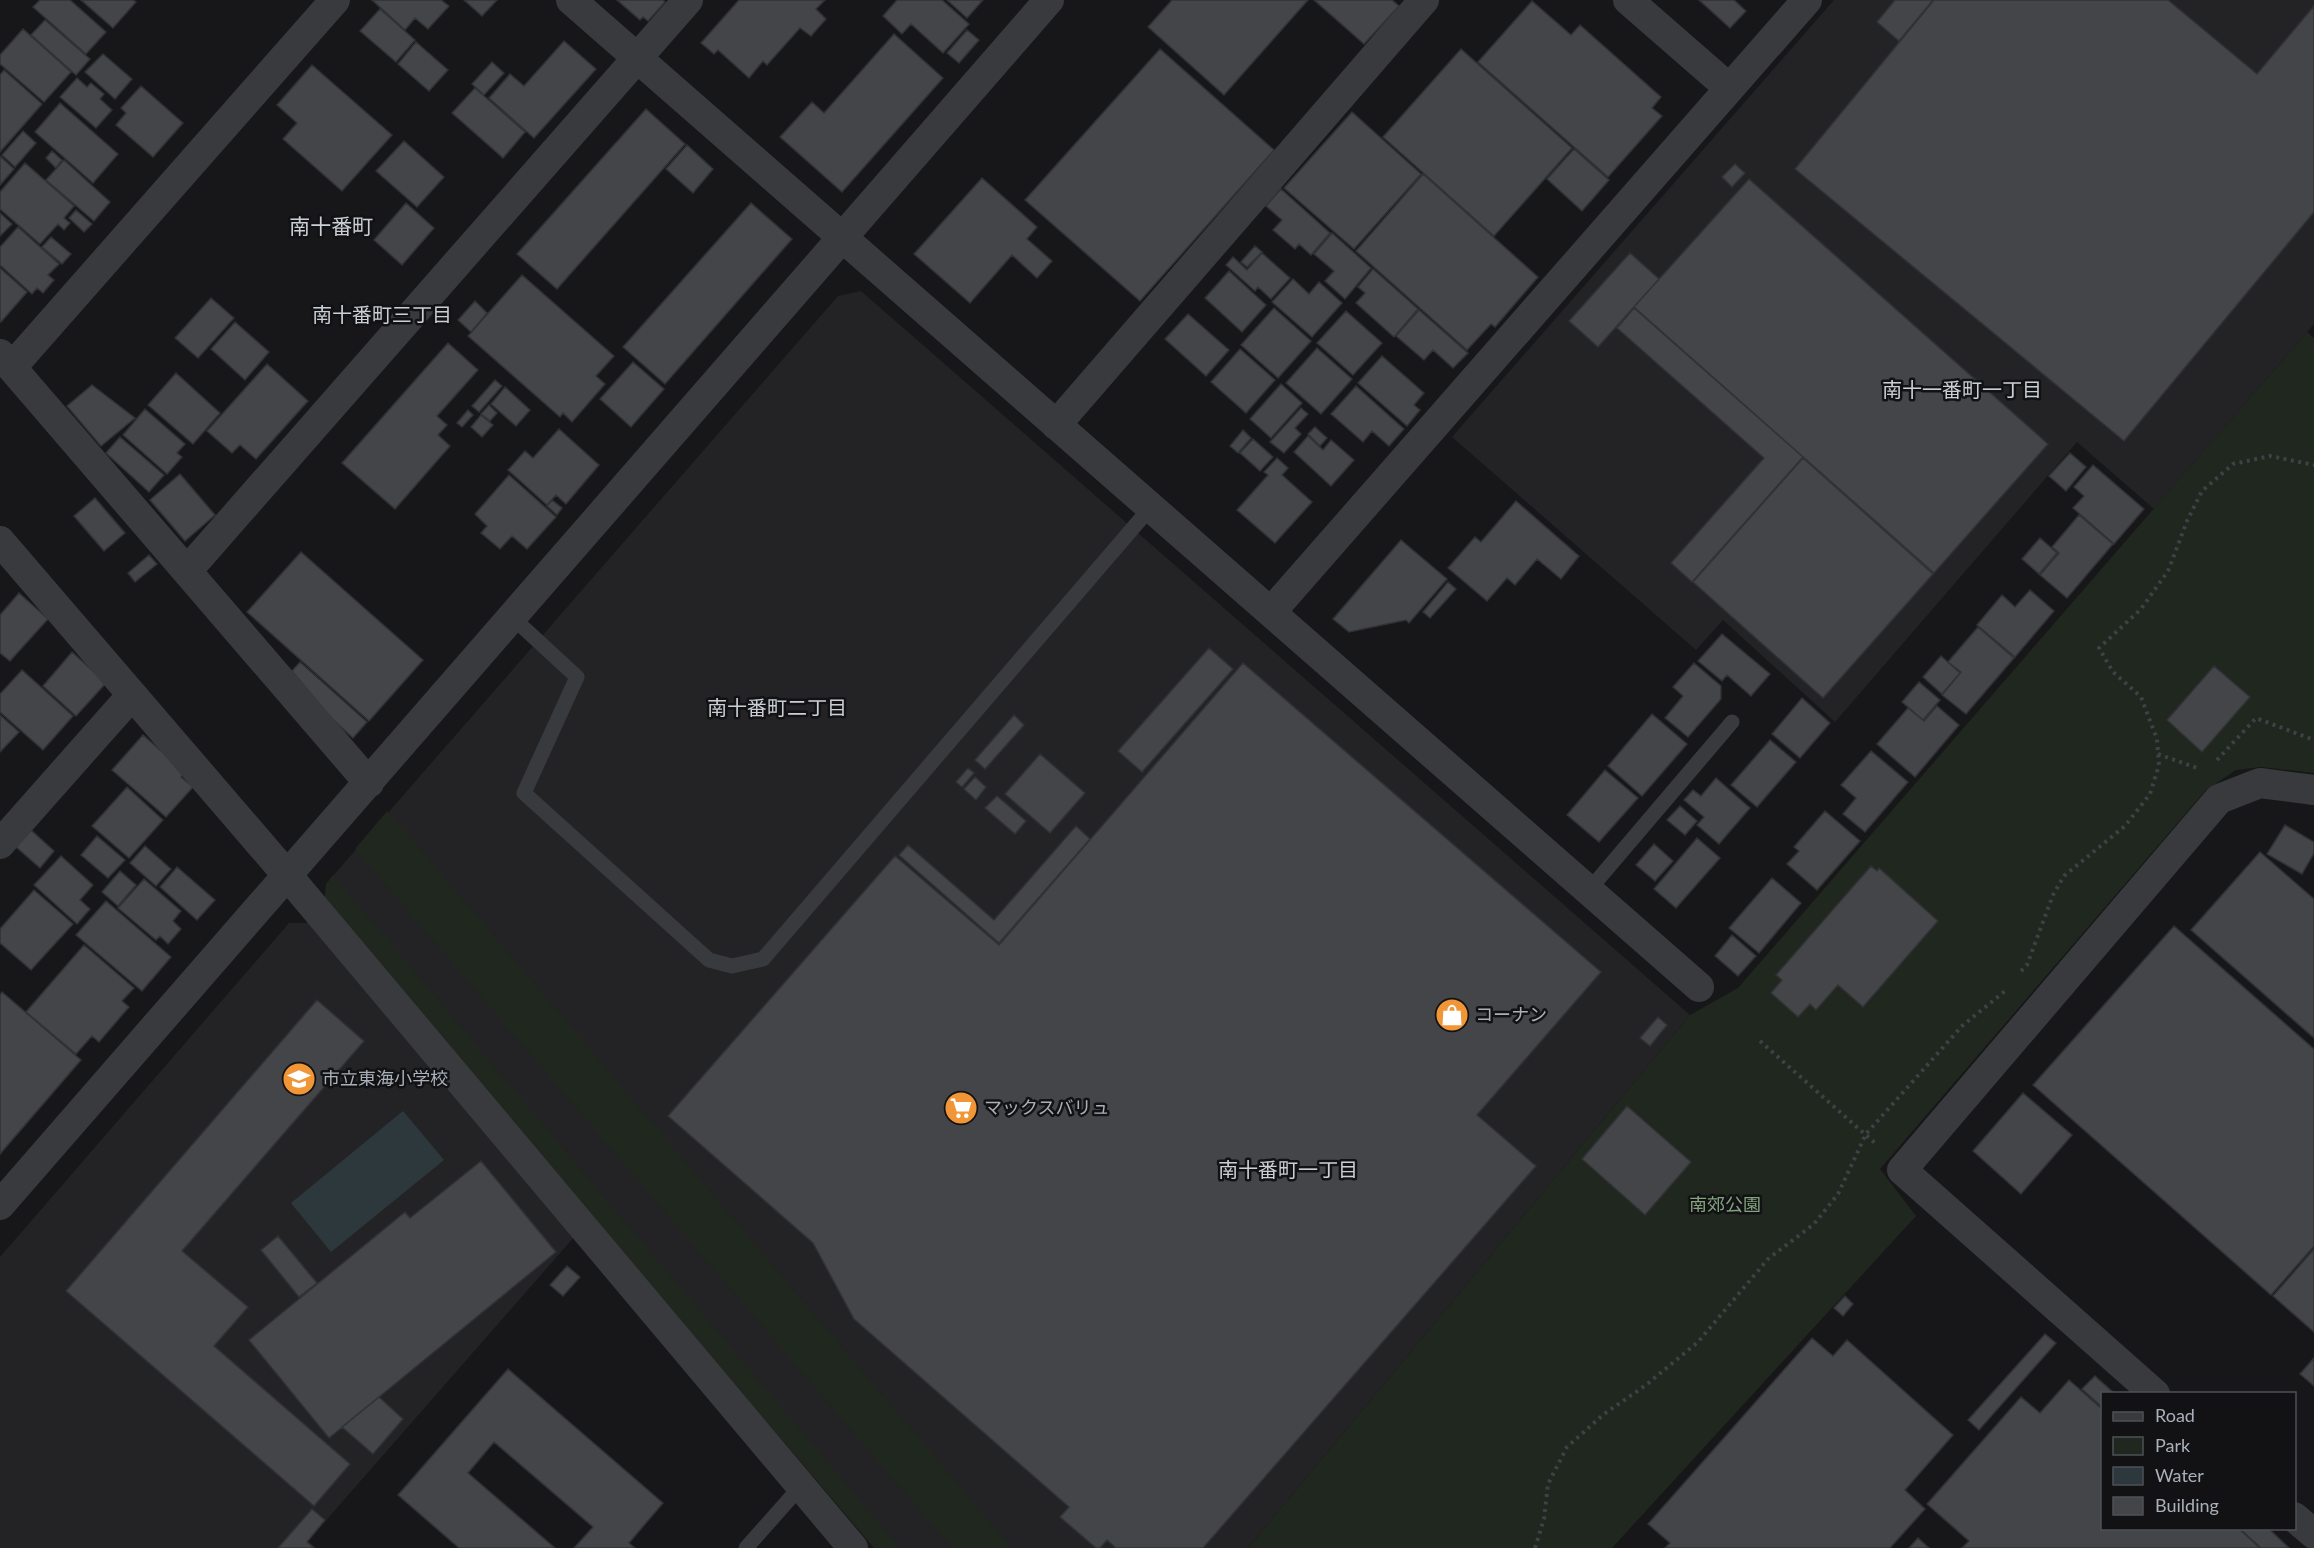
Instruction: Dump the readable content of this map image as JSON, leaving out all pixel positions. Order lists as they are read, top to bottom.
{
  "districts": [
    "南十番町",
    "南十番町三丁目",
    "南十一番町一丁目",
    "南十番町二丁目",
    "南十番町一丁目"
  ],
  "parks": ["南郊公園"],
  "places": {
    "shop": ["コーナン"],
    "school or university": ["市立東海小学校"],
    "supermarket": ["マックスバリュ"]
  },
  "legend": [
    "Road",
    "Park",
    "Water",
    "Building"
  ]
}
